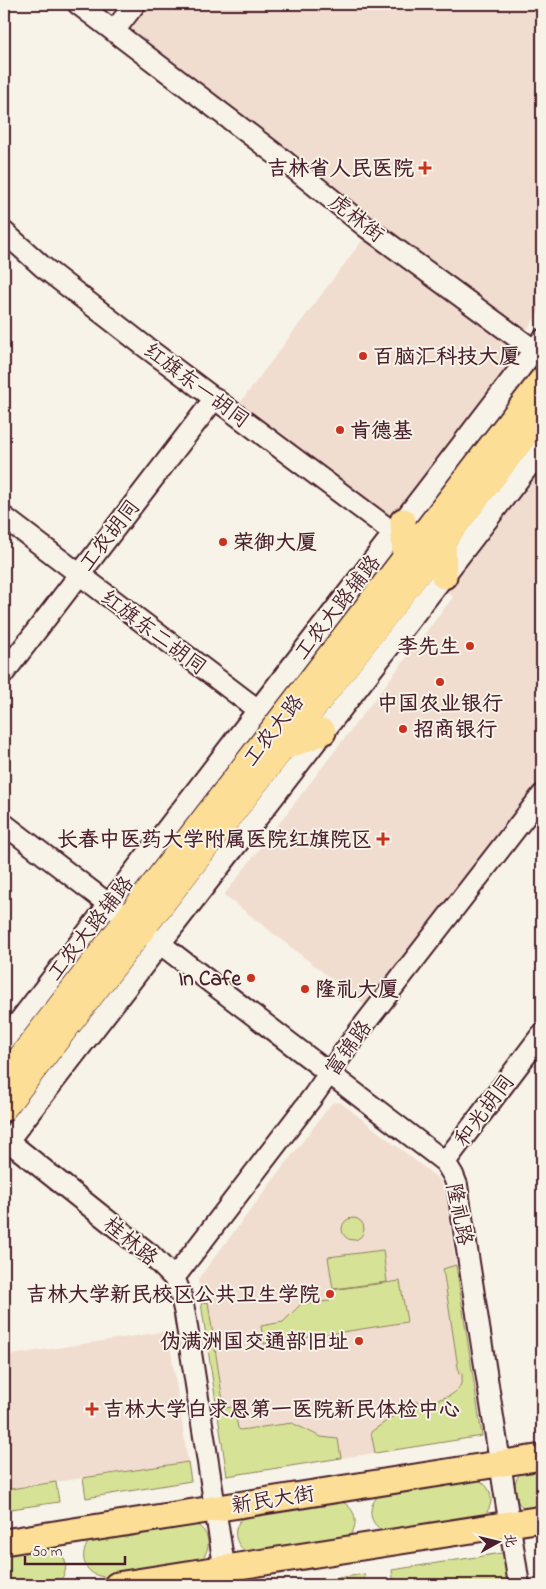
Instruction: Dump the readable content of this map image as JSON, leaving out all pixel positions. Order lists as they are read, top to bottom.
{
  "streets": {
    "main road": ["工农大路", "新民大街"],
    "street": [
      "虎林街",
      "红旗东一胡同",
      "工农胡同",
      "工农大路辅路",
      "红旗东二胡同",
      "富锦路",
      "和光胡同",
      "隆礼路",
      "桂林路"
    ]
  },
  "crossings": [
    ["虎林街", "工农大路辅路"],
    ["红旗东一胡同", "工农胡同"],
    ["红旗东一胡同", "工农大路辅路"],
    ["工农胡同", "红旗东二胡同"],
    ["工农大路辅路", "红旗东二胡同"],
    ["工农大路辅路", "工农大路"],
    ["工农大路辅路", "隆礼路"],
    ["工农大路辅路", "桂林路"],
    ["工农大路", "隆礼路"],
    ["富锦路", "隆礼路"],
    ["富锦路", "桂林路"],
    ["和光胡同", "隆礼路"],
    ["隆礼路", "新民大街"],
    ["桂林路", "新民大街"]
  ],
  "places": {
    "health": ["吉林省人民医院", "长春中医药大学附属医院红旗院区", "吉林大学白求恩第一医院新民体检中心"],
    "other": [
      "百脑汇科技大厦",
      "肯德基",
      "荣御大厦",
      "李先生",
      "中国农业银行",
      "招商银行",
      "In Cafe",
      "隆礼大厦",
      "吉林大学新民校区公共卫生学院",
      "伪满洲国交通部旧址"
    ]
  },
  "scale_bar": "50 m",
  "north": "right"
}
